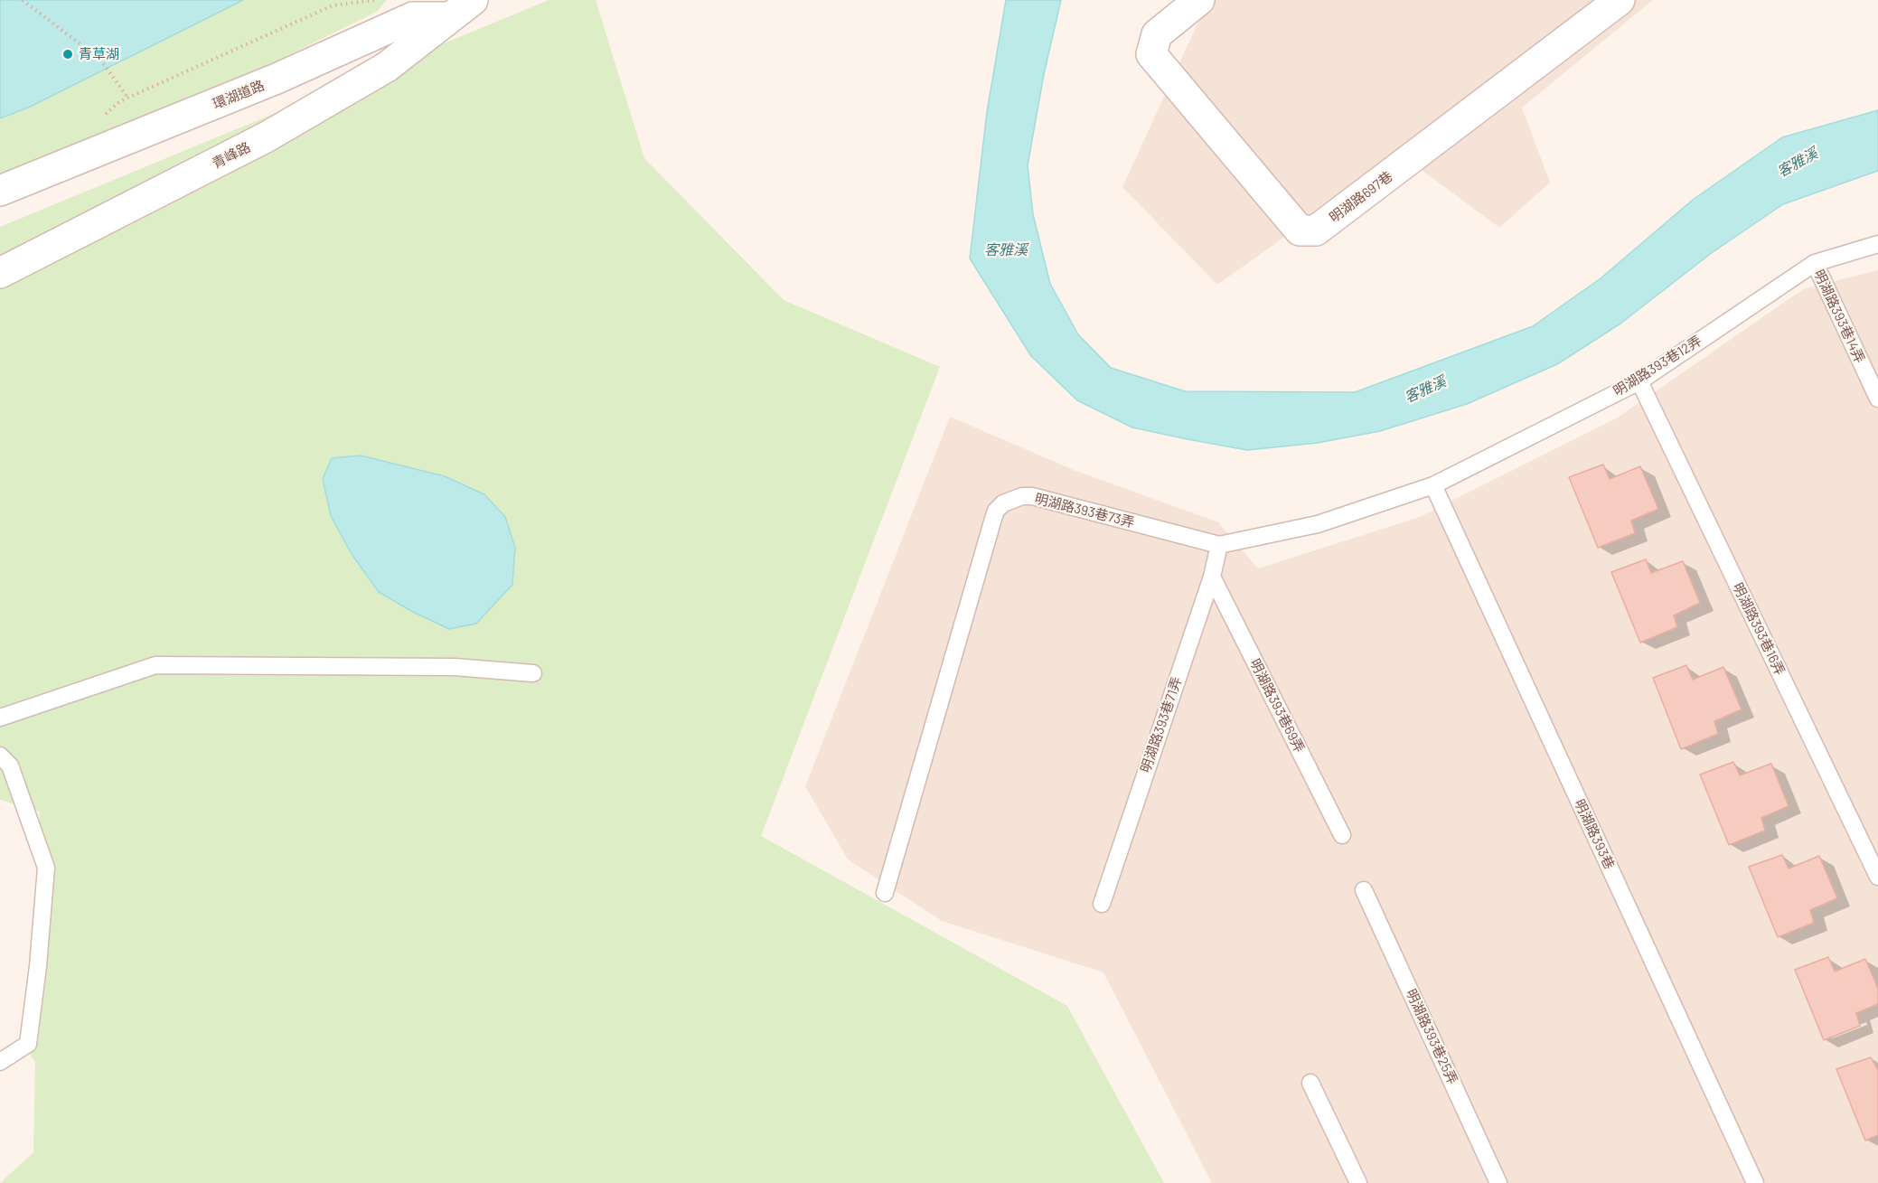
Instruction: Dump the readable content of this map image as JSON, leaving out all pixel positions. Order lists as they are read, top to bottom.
{
  "streets": {
    "street": ["環湖道路", "青峰路", "明湖路697巷"],
    "lane": [
      "明湖路393巷14弄",
      "明湖路393巷12弄",
      "明湖路393巷73弄",
      "明湖路393巷16弄",
      "明湖路393巷69弄",
      "明湖路393巷71弄",
      "明湖路393巷",
      "明湖路393巷25弄"
    ]
  },
  "crossings": [
    ["環湖道路", "青峰路"],
    ["明湖路393巷14弄", "明湖路393巷12弄"],
    ["明湖路393巷12弄", "明湖路393巷73弄"],
    ["明湖路393巷12弄", "明湖路393巷16弄"],
    ["明湖路393巷12弄", "明湖路393巷"],
    ["明湖路393巷73弄", "明湖路393巷71弄"],
    ["明湖路393巷73弄", "明湖路393巷"],
    ["明湖路393巷69弄", "明湖路393巷71弄"]
  ],
  "water": ["客雅溪"],
  "places": ["青草湖"]
}
